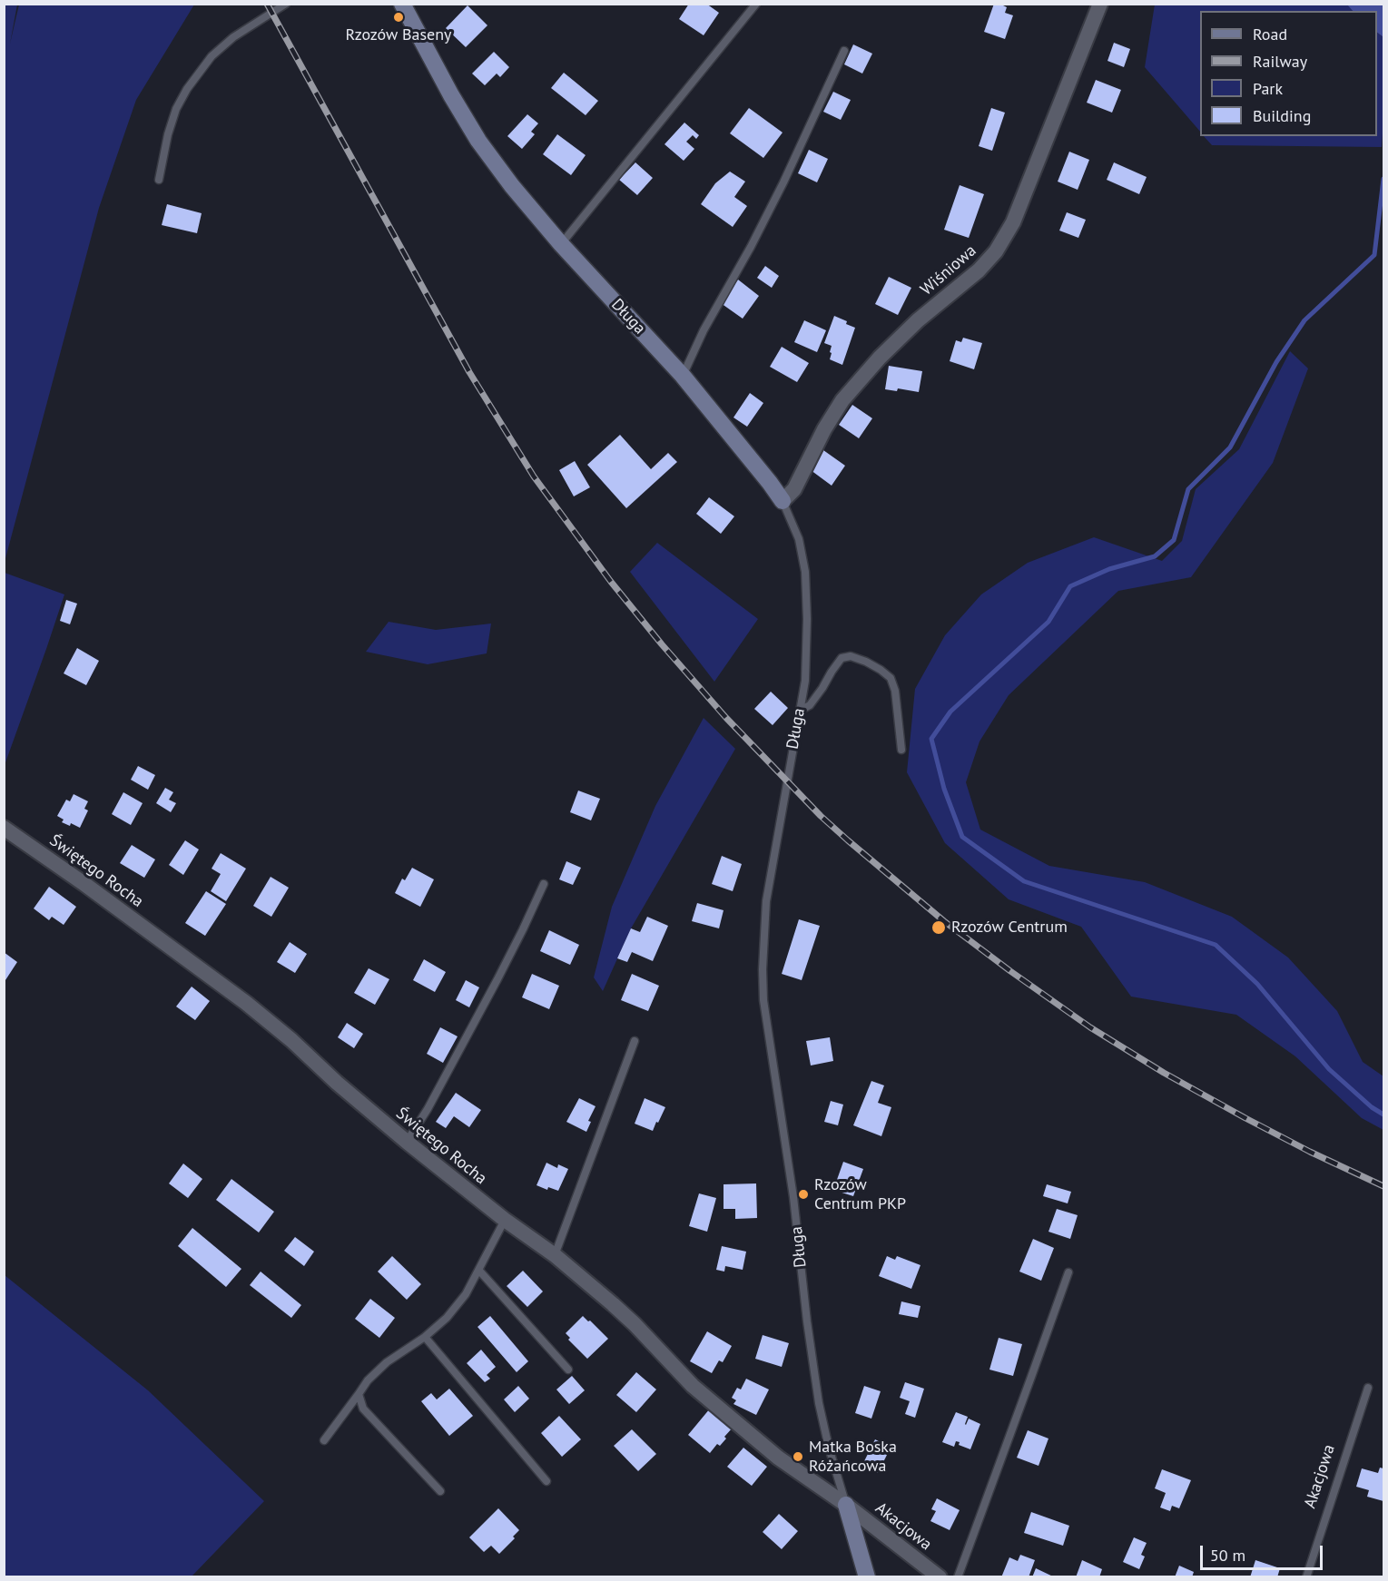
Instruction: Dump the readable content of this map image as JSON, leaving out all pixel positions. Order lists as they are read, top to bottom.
{
  "streets": {
    "street": [
      "Wiśniowa",
      "Długa",
      "Świętego Rocha",
      "Akacjowa"
    ]
  },
  "crossings": [
    ["Wiśniowa", "Długa"],
    ["Długa", "Świętego Rocha"],
    ["Długa", "Akacjowa"],
    ["Świętego Rocha", "Akacjowa"]
  ],
  "places": [
    "Rzozów Baseny",
    "Rzozów Centrum",
    "Rzozów Centrum PKP",
    "Matka Boska Różańcowa"
  ],
  "legend": [
    "Road",
    "Railway",
    "Park",
    "Building"
  ],
  "scale_bar": "50 m"
}
